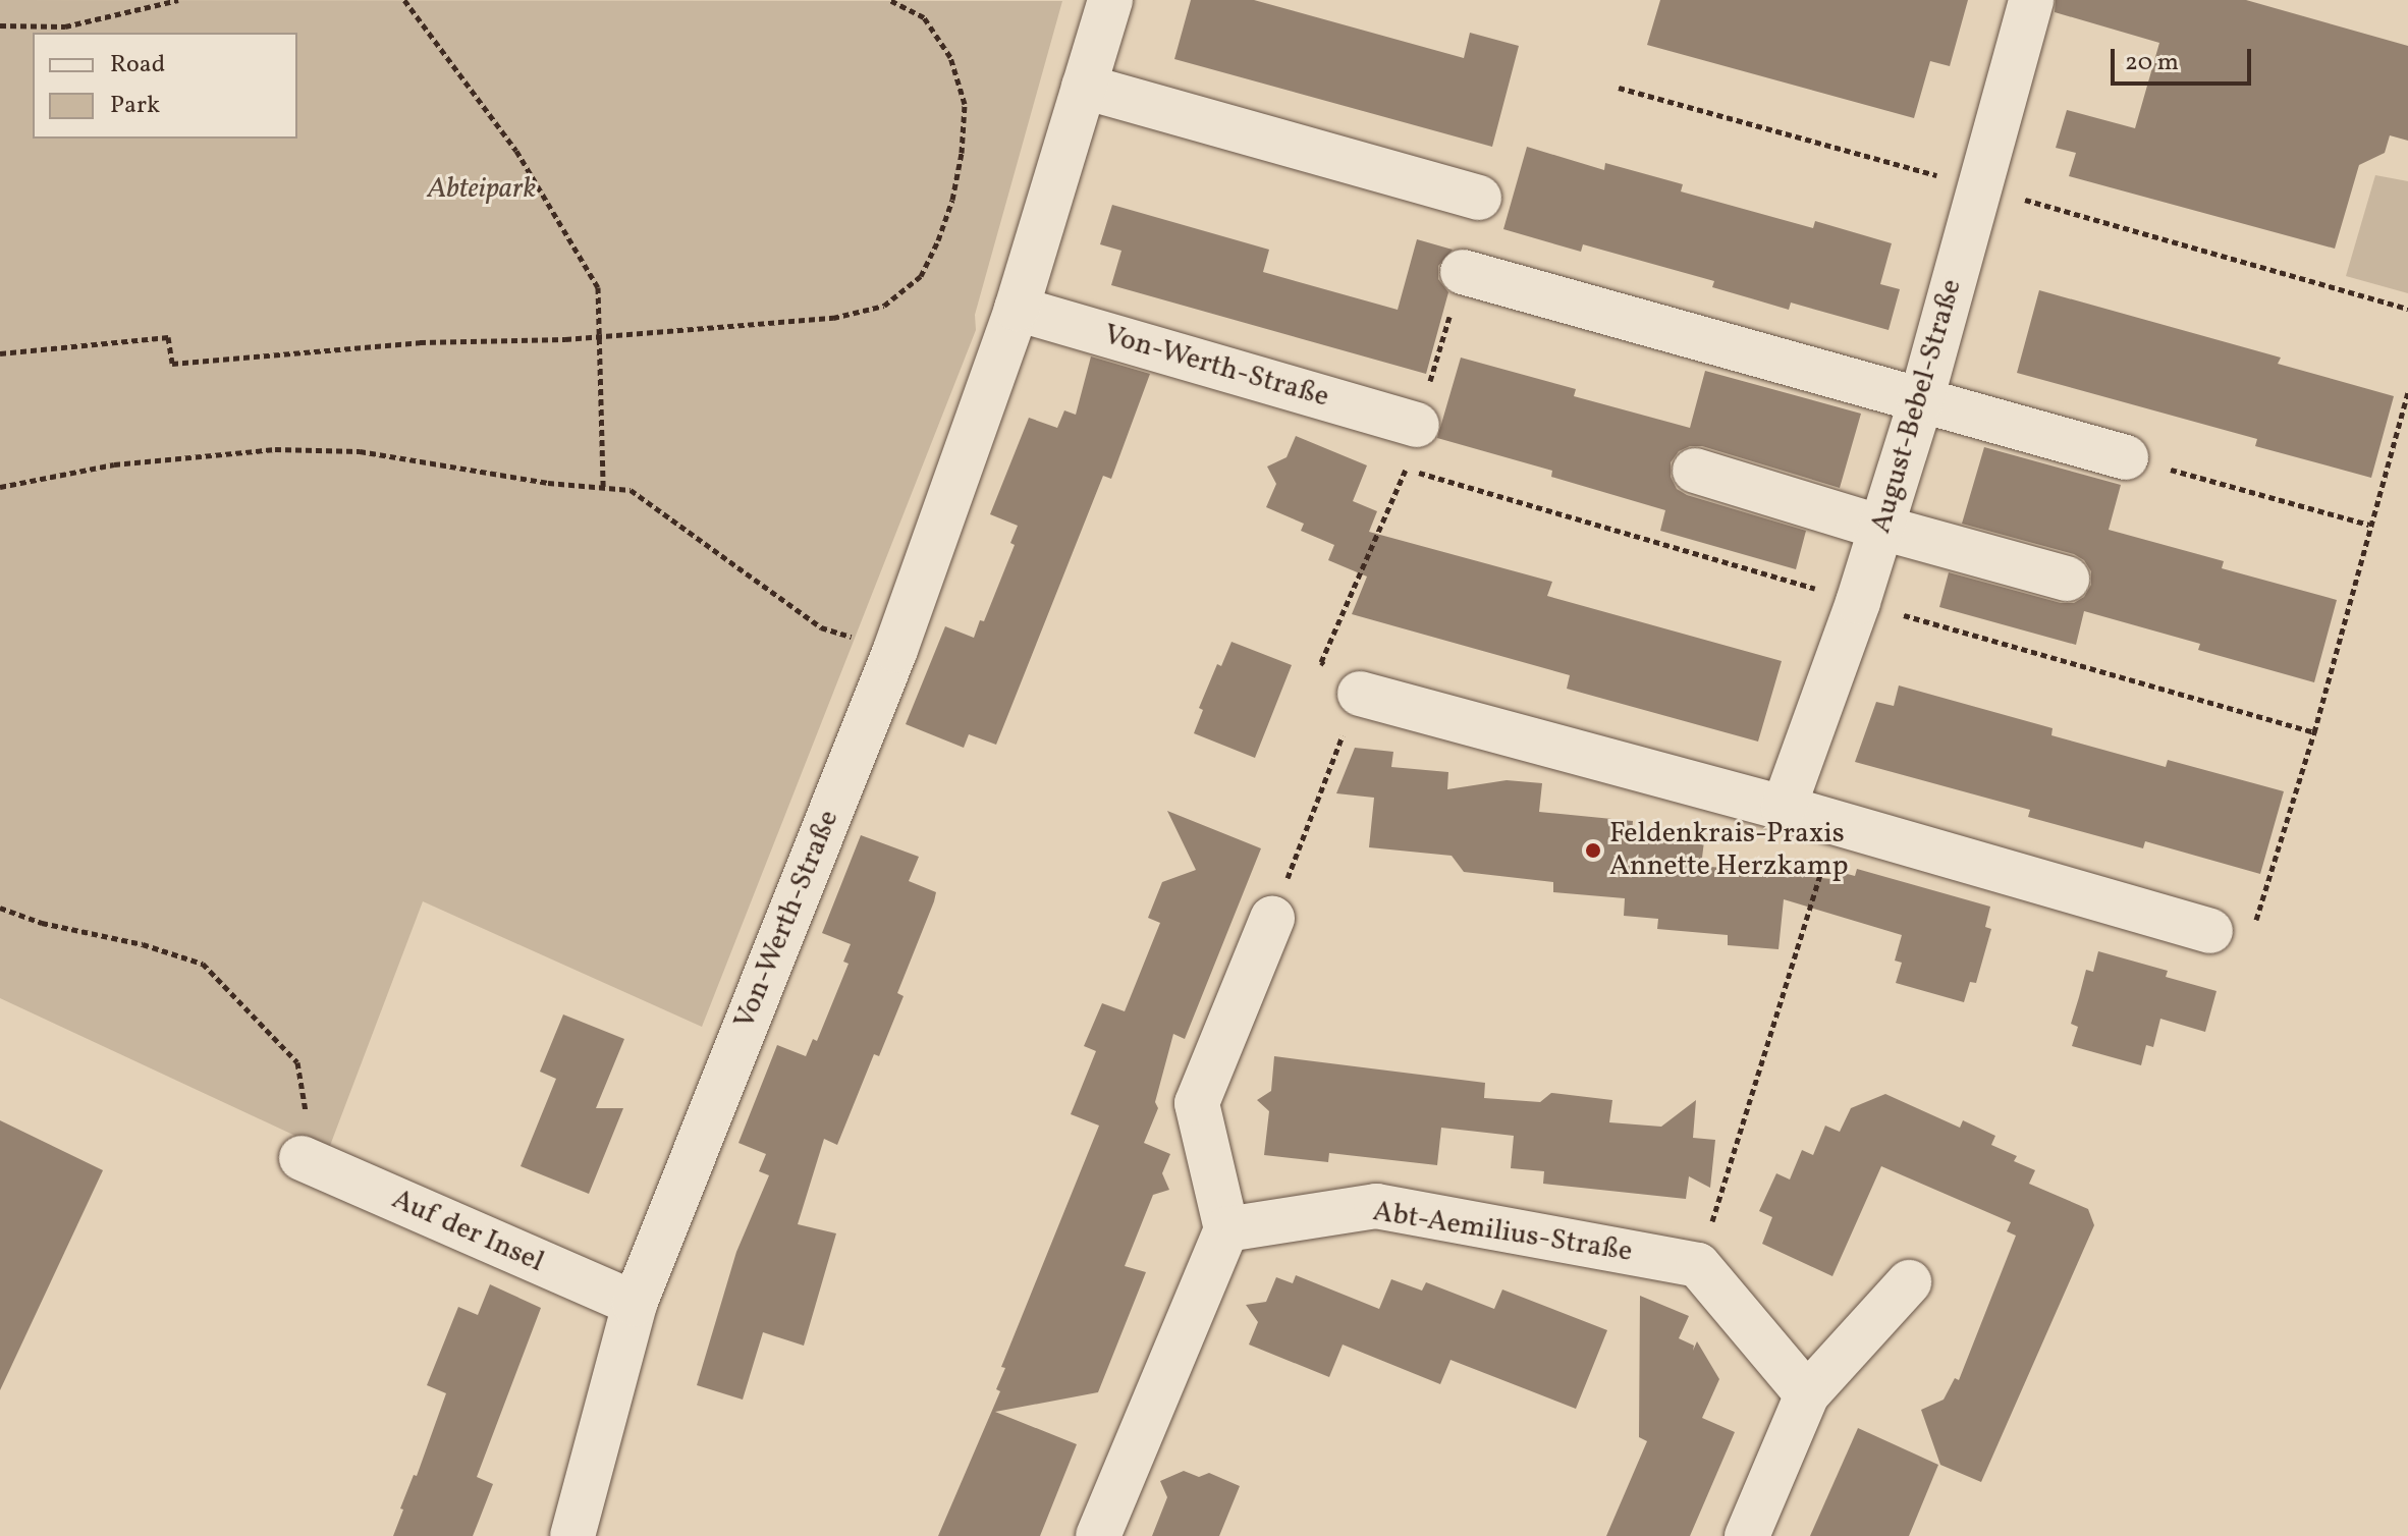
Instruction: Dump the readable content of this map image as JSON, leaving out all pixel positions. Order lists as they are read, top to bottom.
{
  "streets": {
    "street": [
      "Von-Werth-Straße",
      "August-Bebel-Straße",
      "Auf der Insel",
      "Abt-Aemilius-Straße"
    ]
  },
  "crossings": [
    ["Von-Werth-Straße", "Auf der Insel"]
  ],
  "parks": ["Abteipark"],
  "places": ["Feldenkrais-Praxis Annette Herzkamp"],
  "legend": ["Road", "Park"],
  "scale_bar": "20 m"
}
